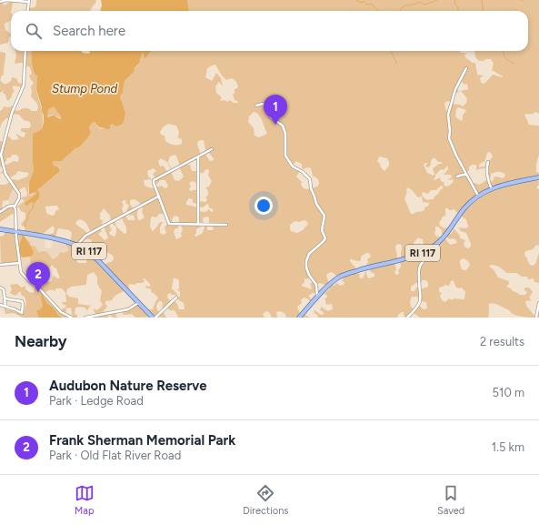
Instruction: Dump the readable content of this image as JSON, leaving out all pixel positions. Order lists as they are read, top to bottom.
{
  "streets": {
    "main road": ["RI 117"]
  },
  "water": ["Stump Pond"],
  "page": {
    "search": "Search here",
    "pins": ["1", "2"],
    "heading": ["Nearby", "2 results"],
    "list": [
      {
        "mark": "1",
        "name": "Audubon Nature Reserve",
        "note": "Park · Ledge Road",
        "value": "510 m"
      },
      {
        "mark": "2",
        "name": "Frank Sherman Memorial Park",
        "note": "Park · Old Flat River Road",
        "value": "1.5 km"
      }
    ],
    "nav": ["Map", "Directions", "Saved"]
  }
}
